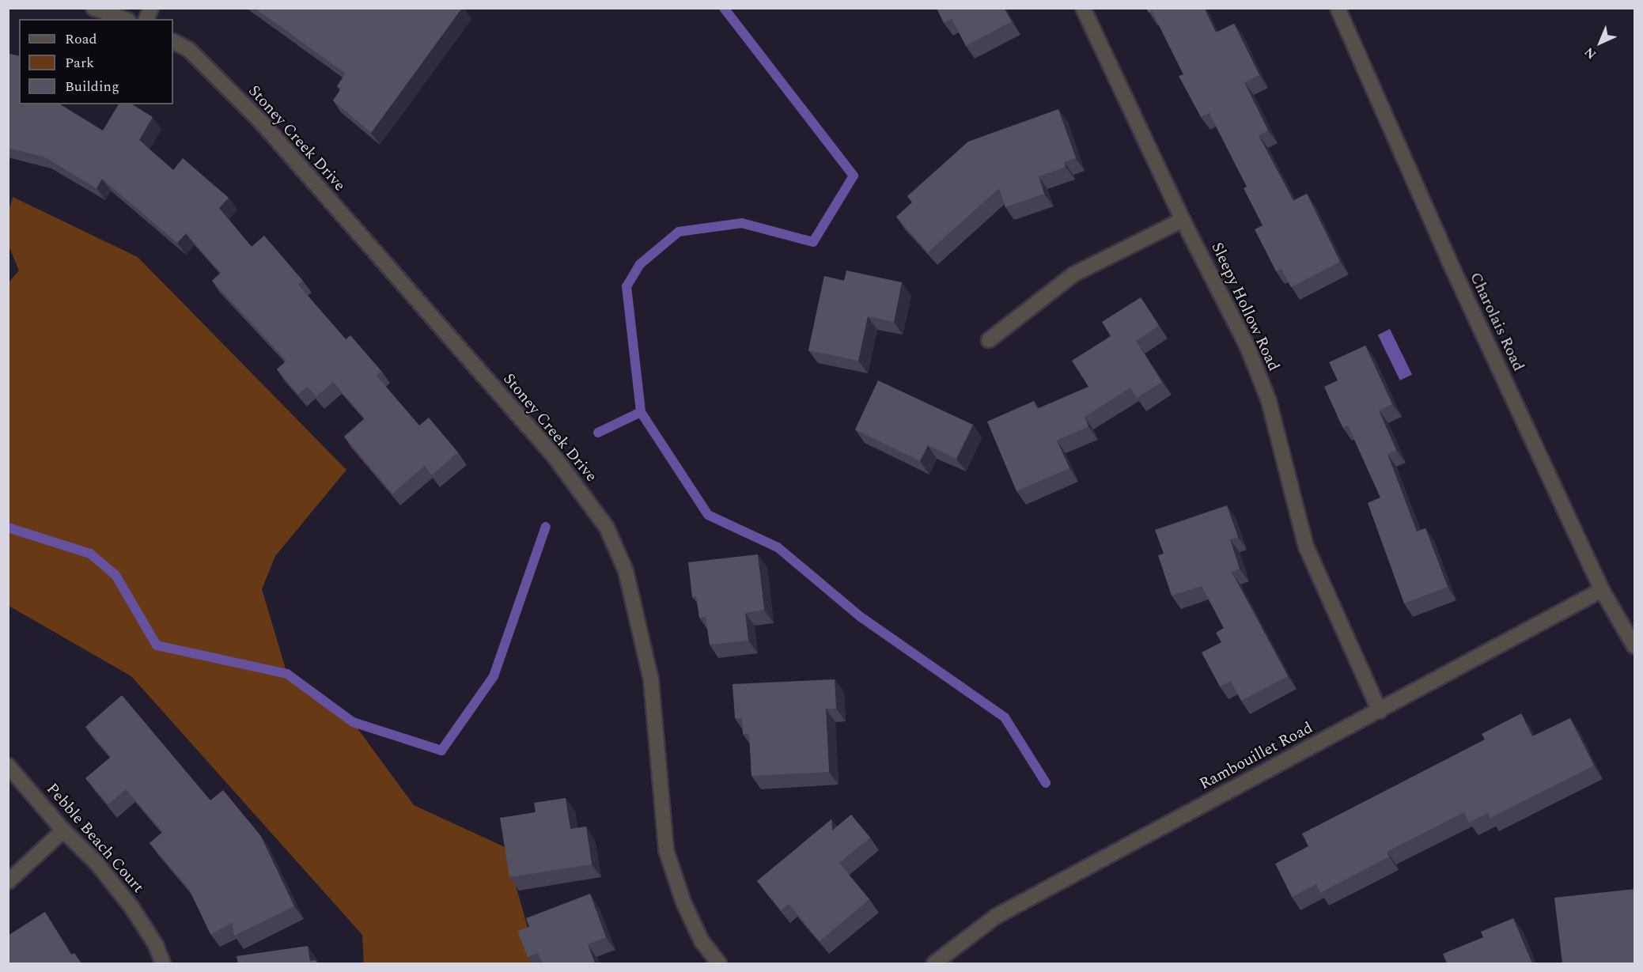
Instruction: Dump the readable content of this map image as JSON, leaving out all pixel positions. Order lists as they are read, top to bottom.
{
  "streets": {
    "street": [
      "Stoney Creek Drive",
      "Sleepy Hollow Road",
      "Charolais Road",
      "Rambouillet Road",
      "Pebble Beach Court"
    ]
  },
  "crossings": [
    ["Sleepy Hollow Road", "Rambouillet Road"],
    ["Charolais Road", "Rambouillet Road"]
  ],
  "legend": ["Road", "Park", "Building"],
  "north": "bottom left"
}
